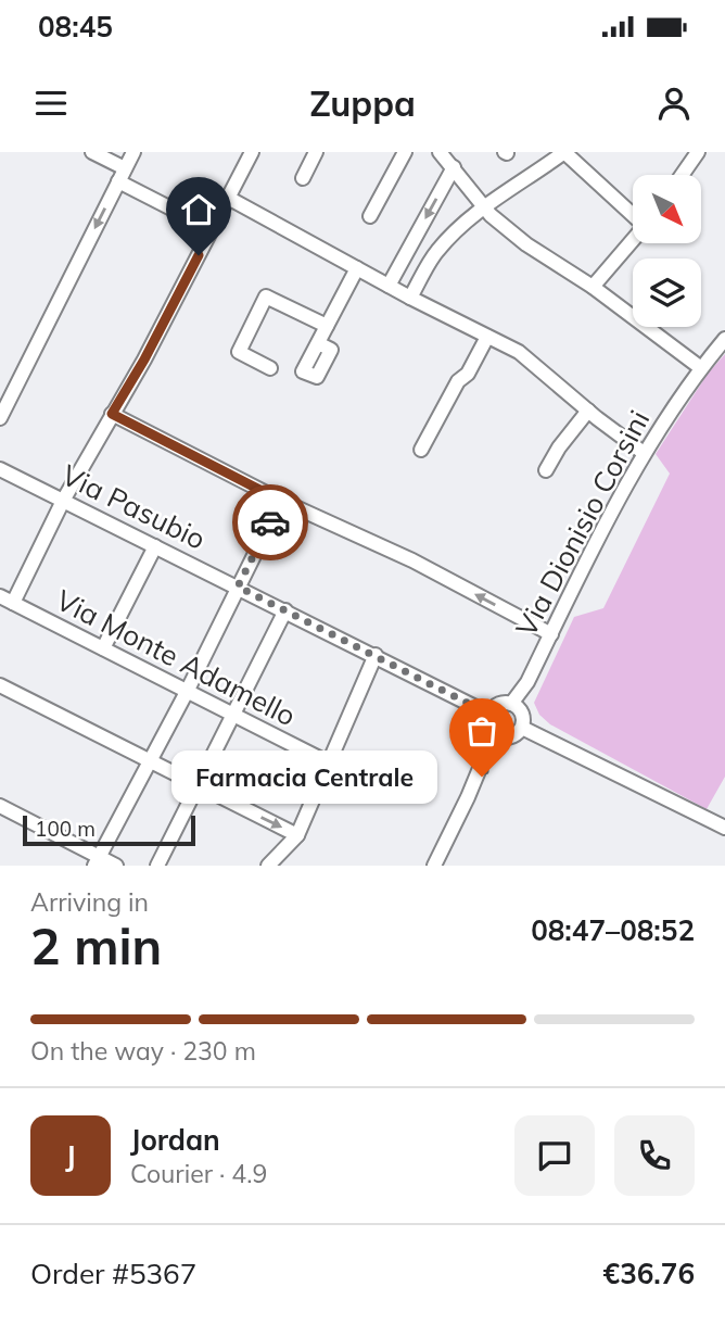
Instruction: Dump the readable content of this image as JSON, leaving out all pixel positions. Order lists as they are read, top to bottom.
{
  "streets": {
    "street": ["Via Pasubio", "Via Dionisio Corsini", "Via Monte Adamello"]
  },
  "crossings": [
    ["Via Pasubio", "Via Dionisio Corsini"]
  ],
  "places": ["Farmacia Centrale"],
  "scale_bar": "100 m",
  "north": "bottom right",
  "page": {
    "status": "08:45",
    "header": "Zuppa",
    "bubble": "Farmacia Centrale",
    "scale": "100 m",
    "heading": ["2 min", "Arriving in", "08:47–08:52"],
    "panel": [
      "Jordan",
      "Courier · 4.9",
      "Order #5367",
      "€36.76"
    ],
    "bar": "On the way · 230 m",
    "round": "J"
  }
}
